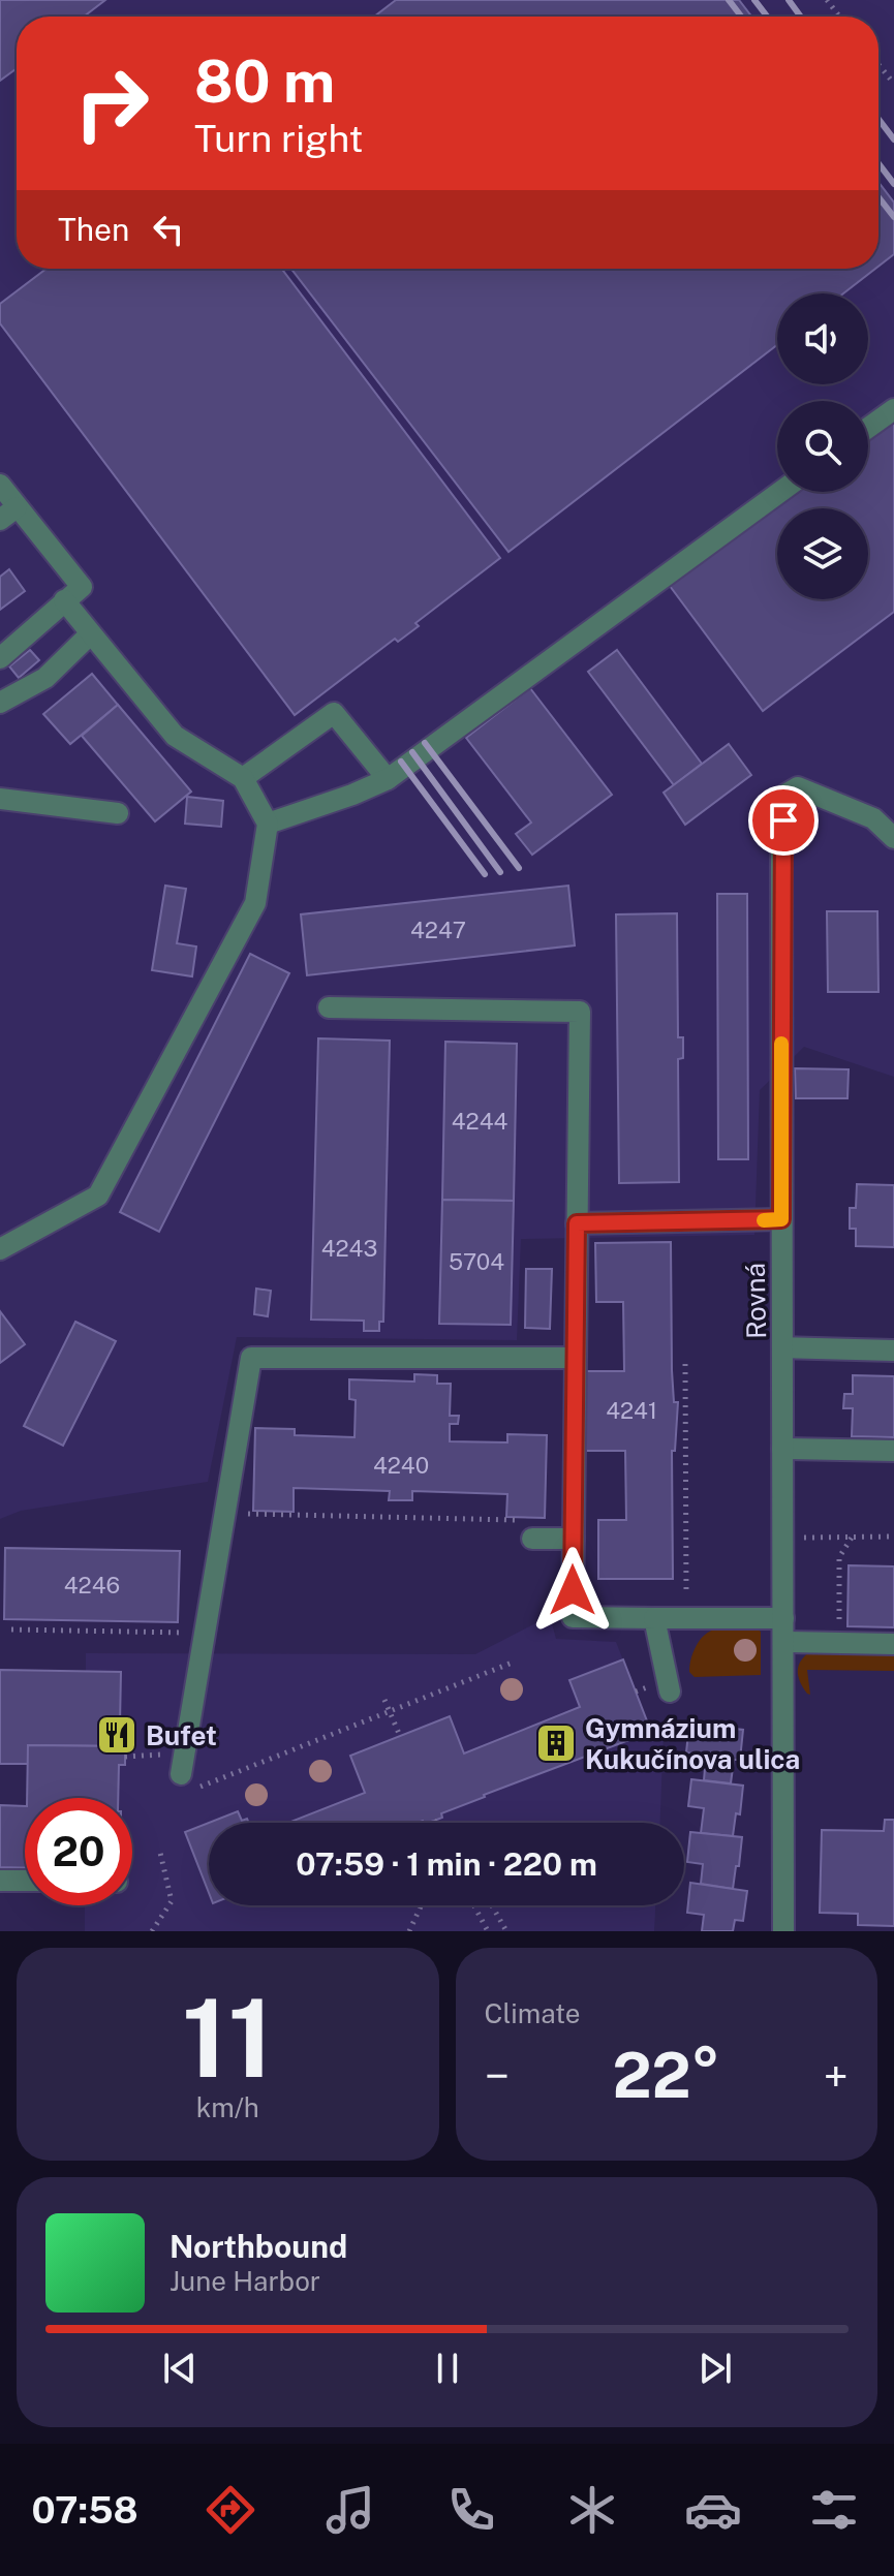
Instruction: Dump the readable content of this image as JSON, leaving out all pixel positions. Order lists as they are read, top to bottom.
{
  "streets": {
    "street": ["Rovná"]
  },
  "places": {
    "restaurant": ["Bufet"],
    "building": ["Gymnázium Kukučínova ulica"]
  },
  "house_numbers": [
    "4247",
    "4244",
    "4243",
    "5704",
    "4241",
    "4240",
    "4246"
  ],
  "page": {
    "turn": ["80 m", "Turn right"],
    "then": "Then",
    "limit": "20",
    "trip": "07:59 · 1 min · 220 m",
    "tile": [
      ["11", "km/h"],
      "Climate"
    ],
    "heat": ["−", "22°", "+"],
    "song": ["Northbound", "June Harbor"],
    "tabs": "07:58"
  }
}
